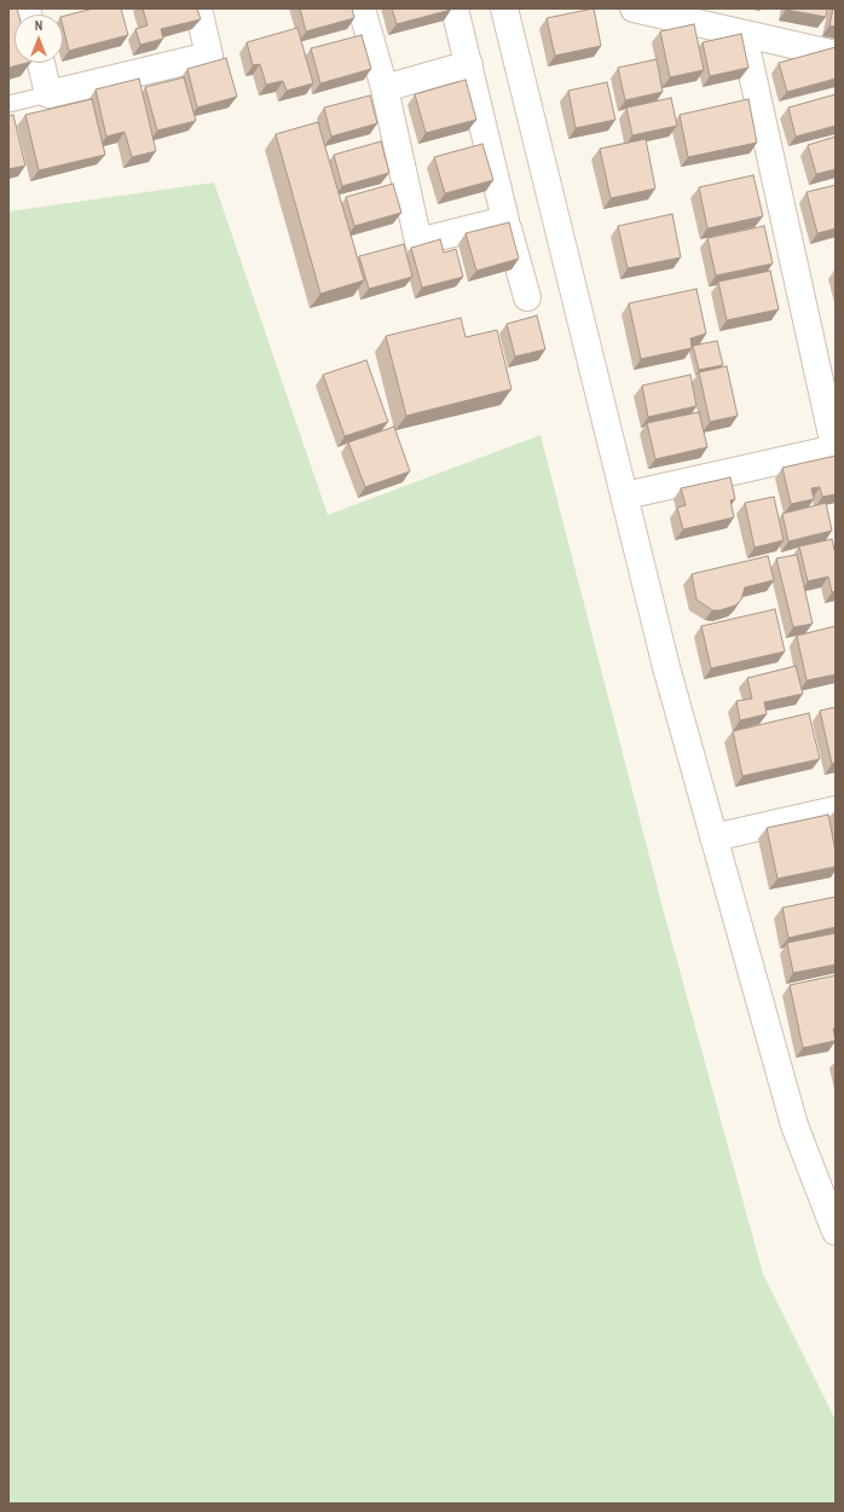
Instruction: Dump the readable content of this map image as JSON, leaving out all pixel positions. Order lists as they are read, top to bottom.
{
  "north": "top"
}
